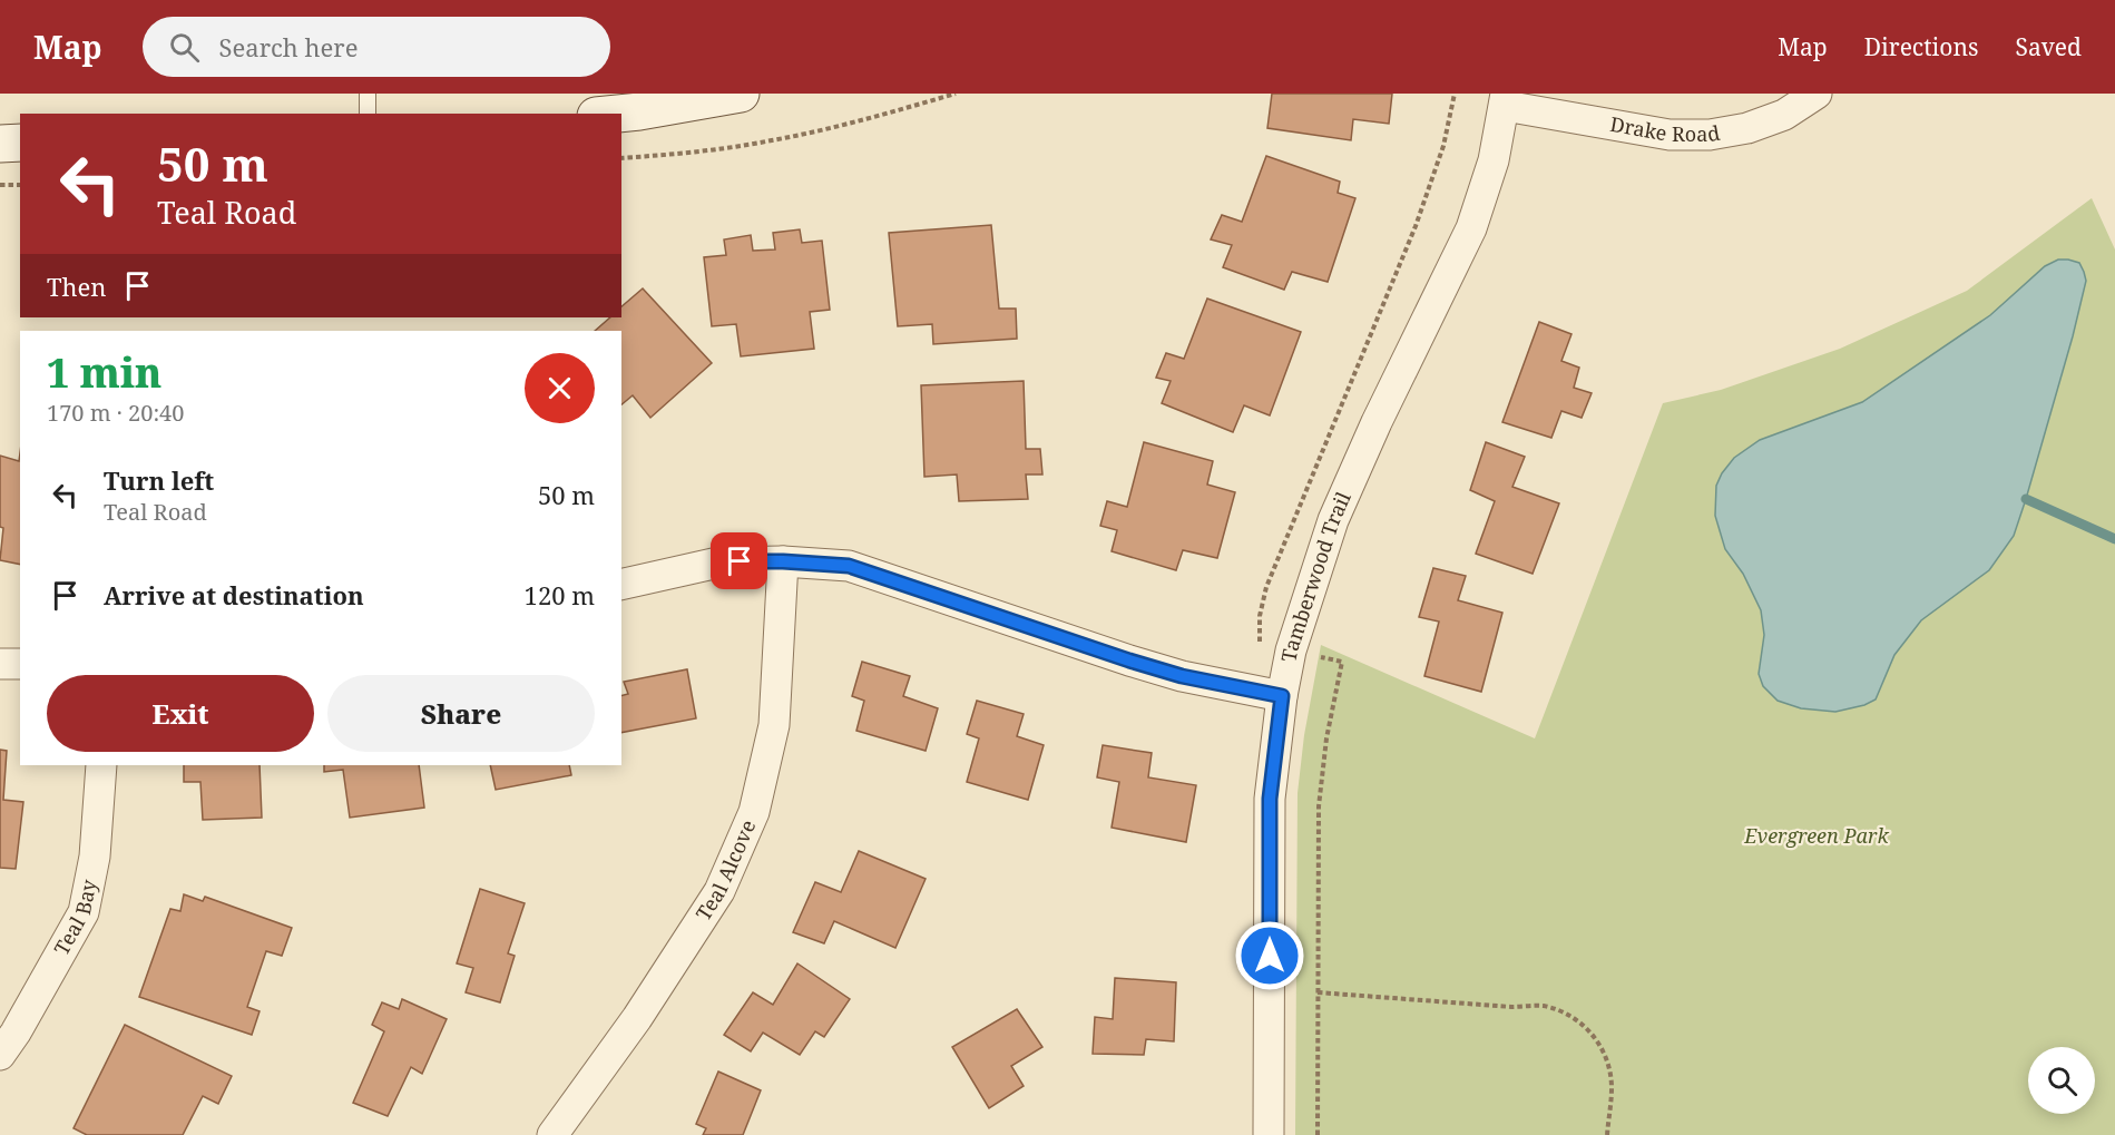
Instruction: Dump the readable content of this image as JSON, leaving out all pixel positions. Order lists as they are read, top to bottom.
{
  "streets": {
    "street": [
      "Drake Road",
      "Tamberwood Trail",
      "Teal Alcove",
      "Teal Bay"
    ]
  },
  "crossings": [
    ["Drake Road", "Tamberwood Trail"]
  ],
  "parks": ["Evergreen Park"],
  "page": {
    "header": "Map",
    "search": "Search here",
    "nav": ["Map", "Directions", "Saved"],
    "turn": ["50 m", "Teal Road"],
    "then": "Then",
    "heading": ["1 min", "170 m · 20:40"],
    "list": [
      {
        "name": "Turn left",
        "note": "Teal Road",
        "value": "50 m"
      },
      {
        "name": "Arrive at destination",
        "value": "120 m"
      }
    ],
    "buttons": ["Exit", "Share"]
  }
}
